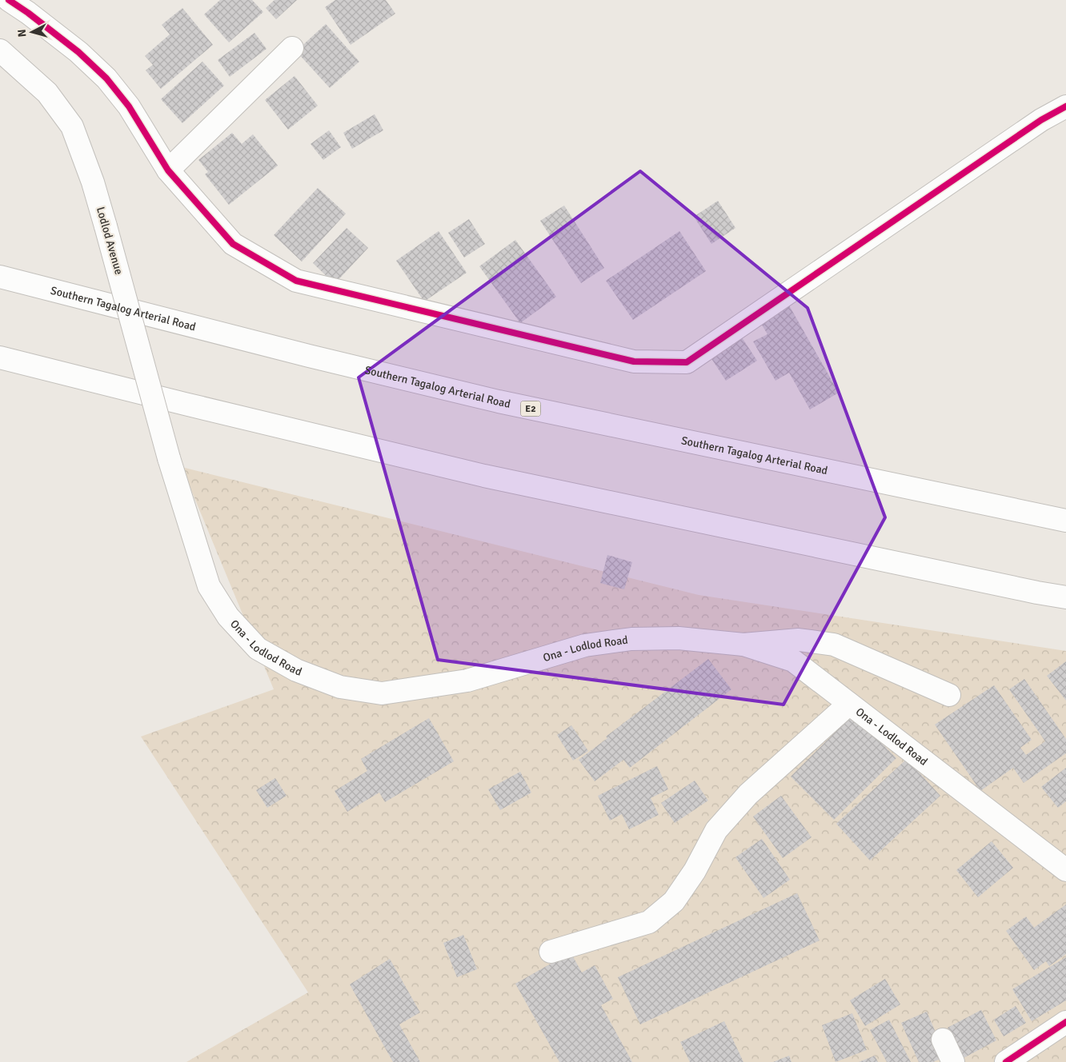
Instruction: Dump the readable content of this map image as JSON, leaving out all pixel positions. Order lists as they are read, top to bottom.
{
  "streets": {
    "main road": [
      "Lodlod Avenue",
      "Southern Tagalog Arterial Road",
      "E2",
      "Ona - Lodlod Road"
    ]
  },
  "crossings": [
    ["Lodlod Avenue", "Ona - Lodlod Road"]
  ],
  "north": "left"
}
